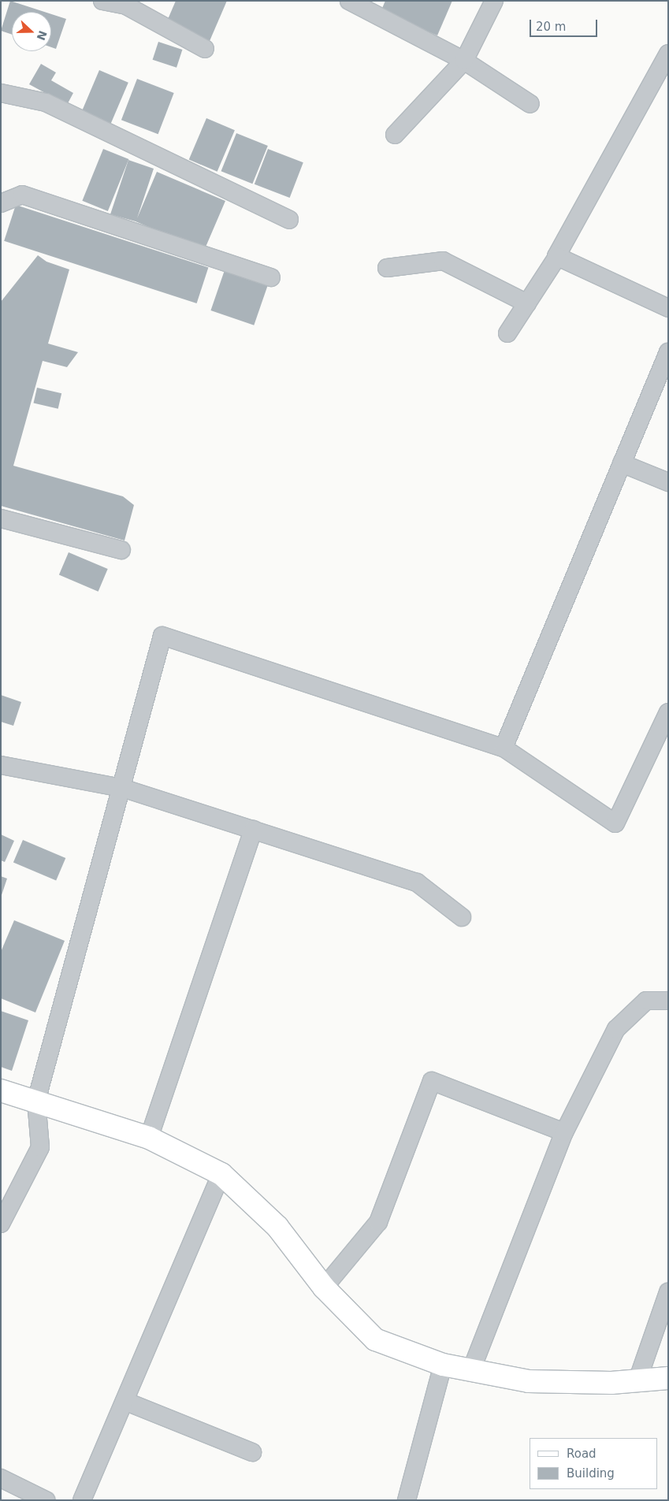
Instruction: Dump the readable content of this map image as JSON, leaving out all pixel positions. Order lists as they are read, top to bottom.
{
  "legend": ["Road", "Building"],
  "scale_bar": "20 m",
  "north": "right"
}
